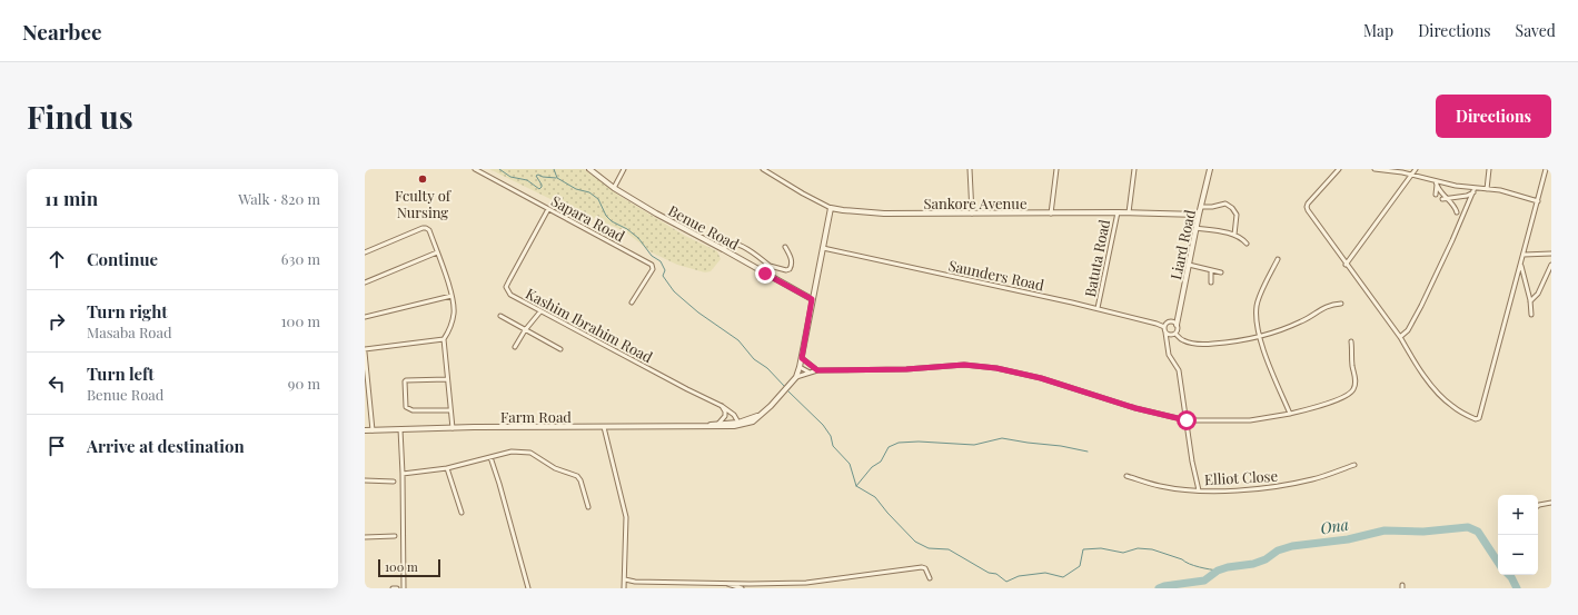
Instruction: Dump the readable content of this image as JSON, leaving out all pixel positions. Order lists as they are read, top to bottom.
{
  "streets": {
    "street": [
      "Sankore Avenue",
      "Sapara Road",
      "Benue Road",
      "Liard Road",
      "Batuta Road",
      "Saunders Road",
      "Kashim Ibrahim Road",
      "Farm Road",
      "Elliot Close"
    ]
  },
  "crossings": [
    ["Sankore Avenue", "Liard Road"],
    ["Sankore Avenue", "Batuta Road"],
    ["Sapara Road", "Kashim Ibrahim Road"],
    ["Liard Road", "Saunders Road"],
    ["Batuta Road", "Saunders Road"],
    ["Kashim Ibrahim Road", "Farm Road"]
  ],
  "water": ["Ona"],
  "places": ["Fculty of Nursing"],
  "scale_bar": "100 m",
  "page": {
    "header": "Nearbee",
    "nav": ["Map", "Directions", "Saved"],
    "buttons": "Directions",
    "title": "Find us",
    "heading": ["11 min", "Walk · 820 m"],
    "list": [
      ["Continue", "630 m"],
      ["Turn right", "Masaba Road", "100 m"],
      ["Turn left", "Benue Road", "90 m"],
      "Arrive at destination"
    ],
    "map_buttons": ["+", "−"],
    "scale": "100 m"
  }
}
